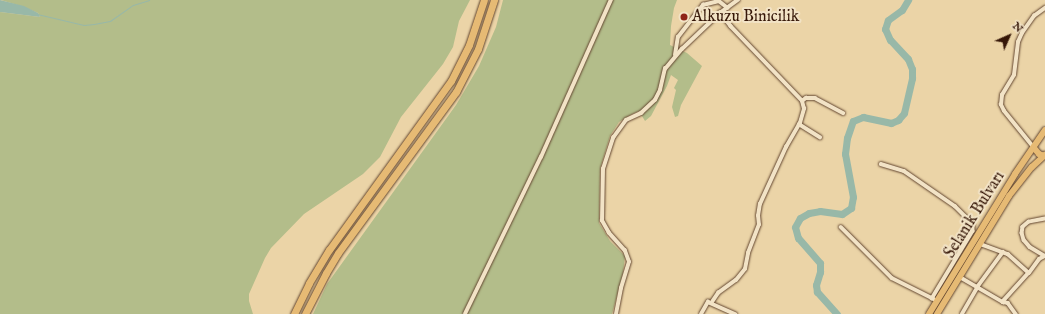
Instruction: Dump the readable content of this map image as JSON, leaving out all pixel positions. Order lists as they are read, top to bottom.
{
  "streets": {
    "main road": ["Selanik Bulvarı"]
  },
  "places": ["Alkuzu Binicilik"],
  "north": "top right"
}
